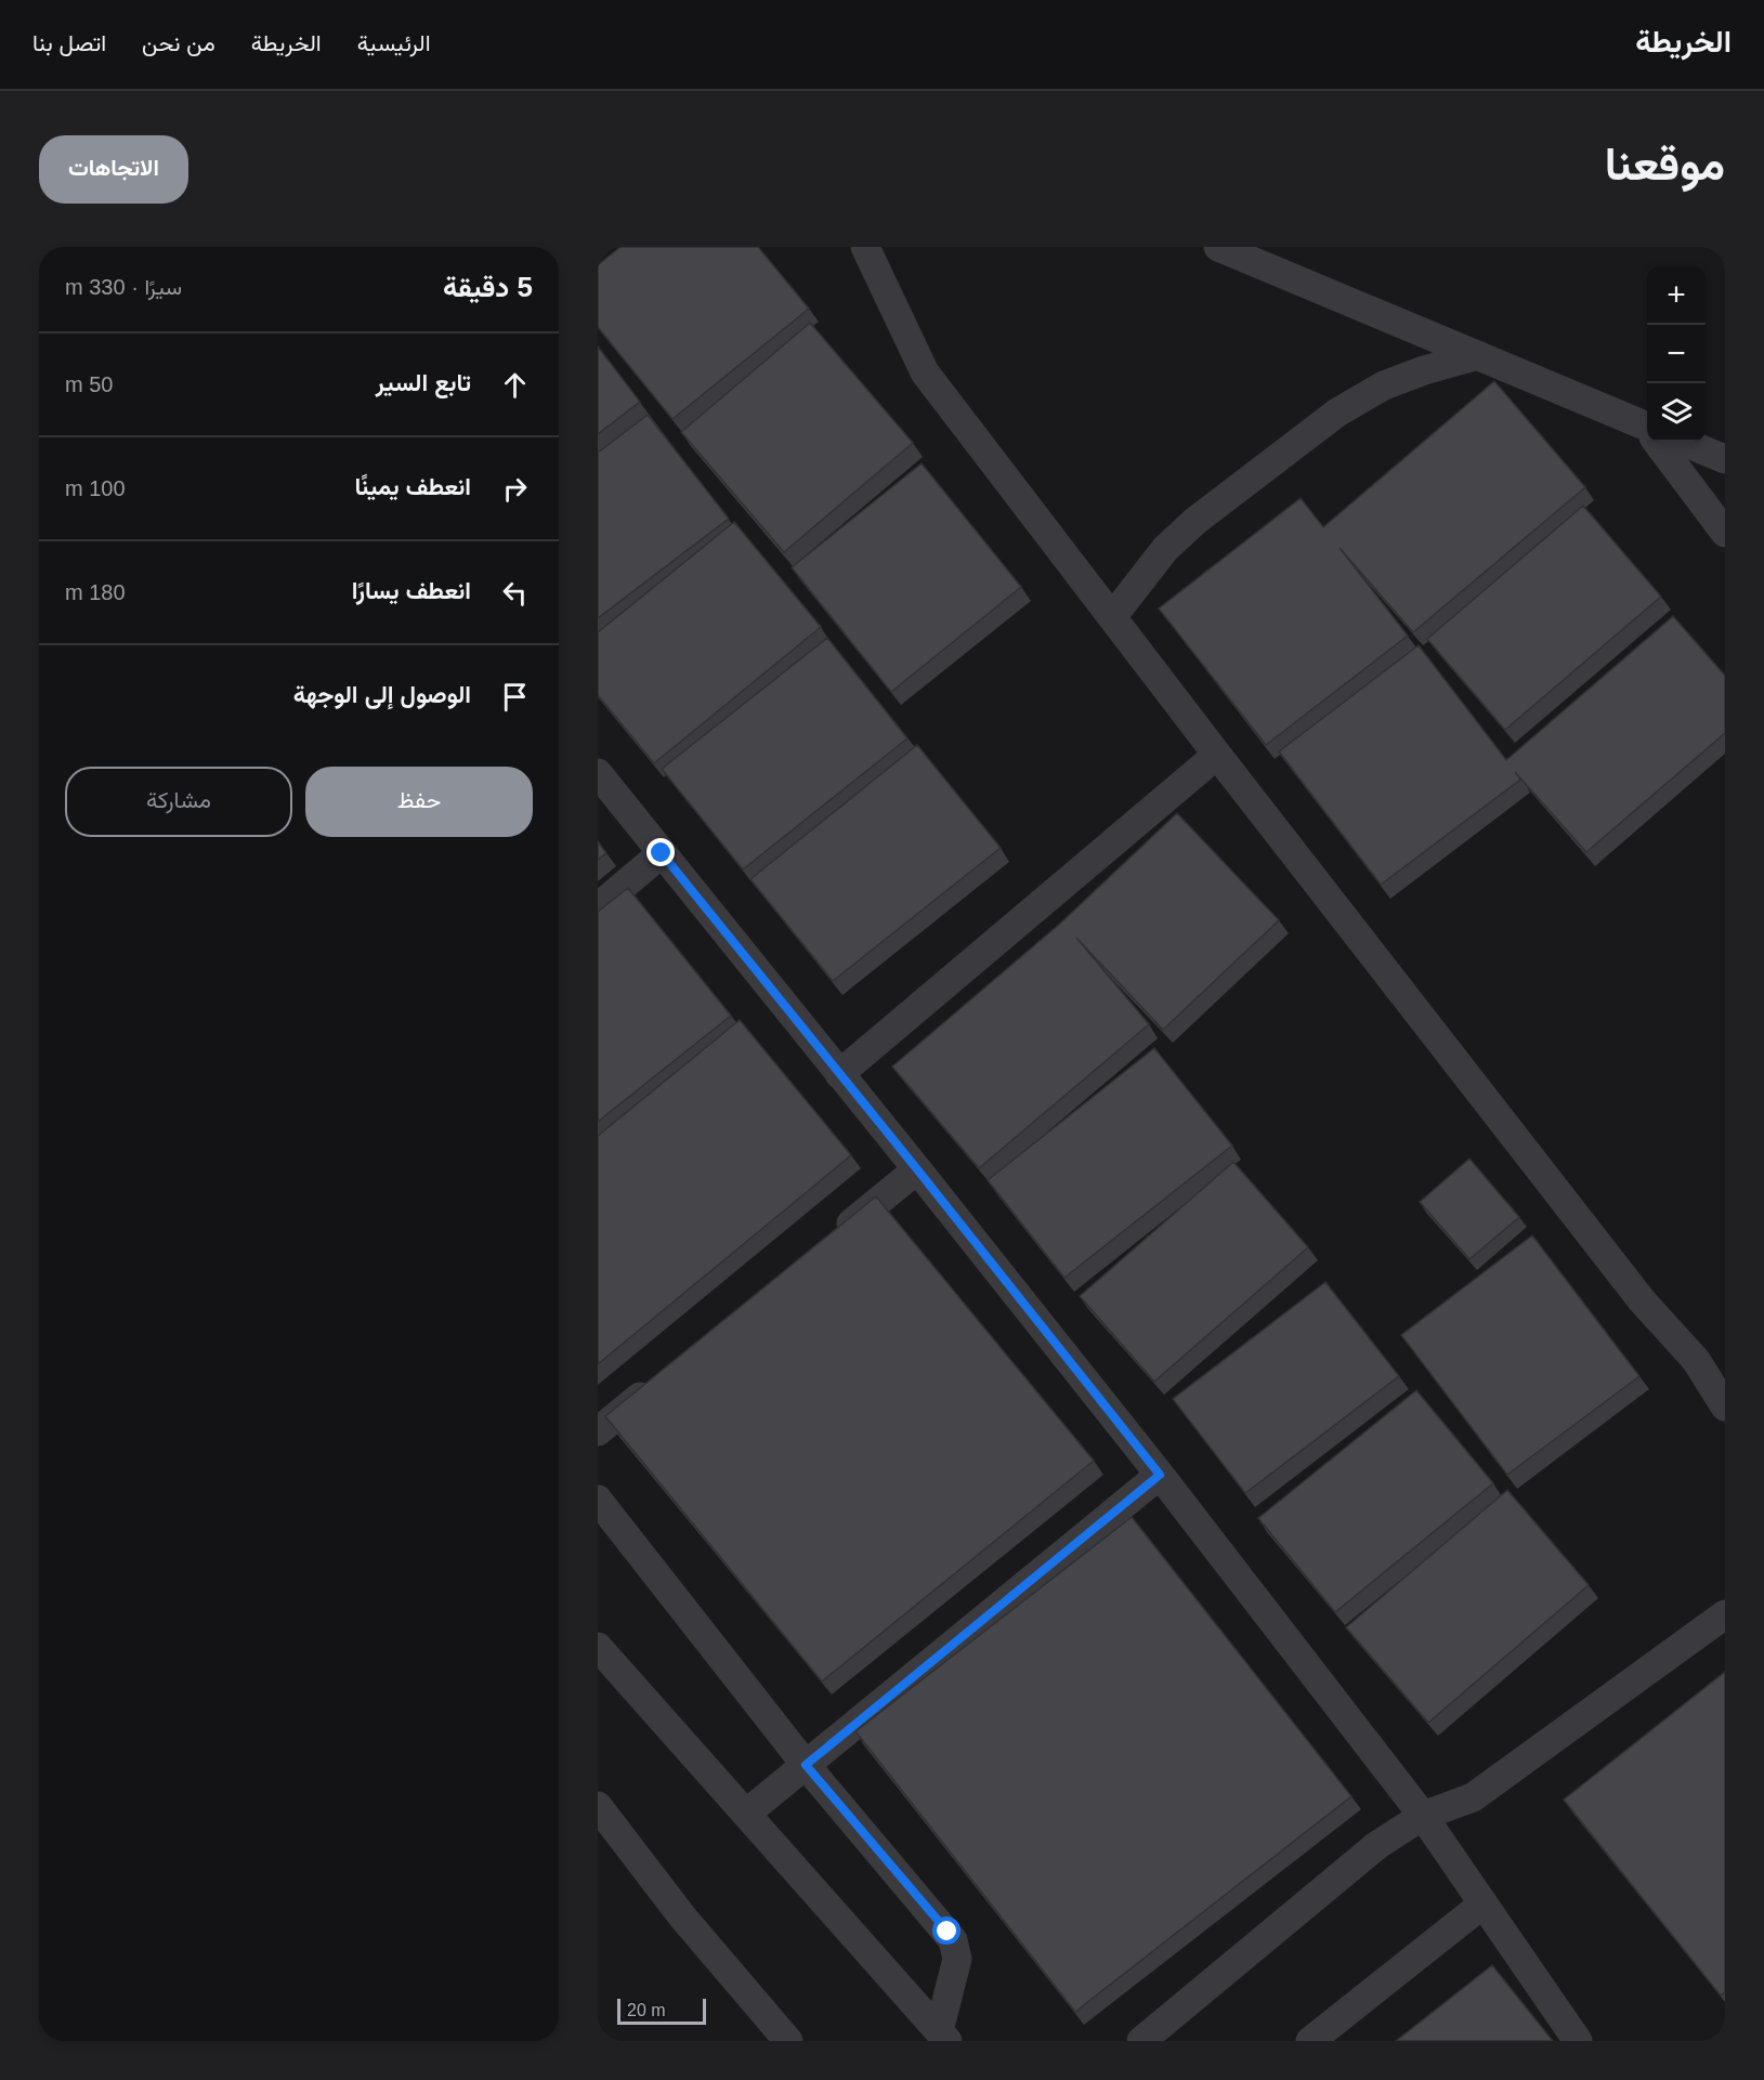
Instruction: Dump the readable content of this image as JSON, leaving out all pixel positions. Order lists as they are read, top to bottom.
{
  "scale_bar": "20 m",
  "page": {
    "header": "الخريطة",
    "nav": [
      "الرئيسية",
      "الخريطة",
      "من نحن",
      "اتصل بنا"
    ],
    "title": "موقعنا",
    "buttons": [
      "الاتجاهات",
      ["حفظ", "مشاركة"]
    ],
    "heading": ["5 دقيقة", "سيرًا · 330 m"],
    "map_buttons": ["+", "−"],
    "list": [
      ["تابع السير", "50 m"],
      ["انعطف يمينًا", "100 m"],
      ["انعطف يسارًا", "180 m"],
      "الوصول إلى الوجهة"
    ],
    "scale": "20 m"
  }
}
